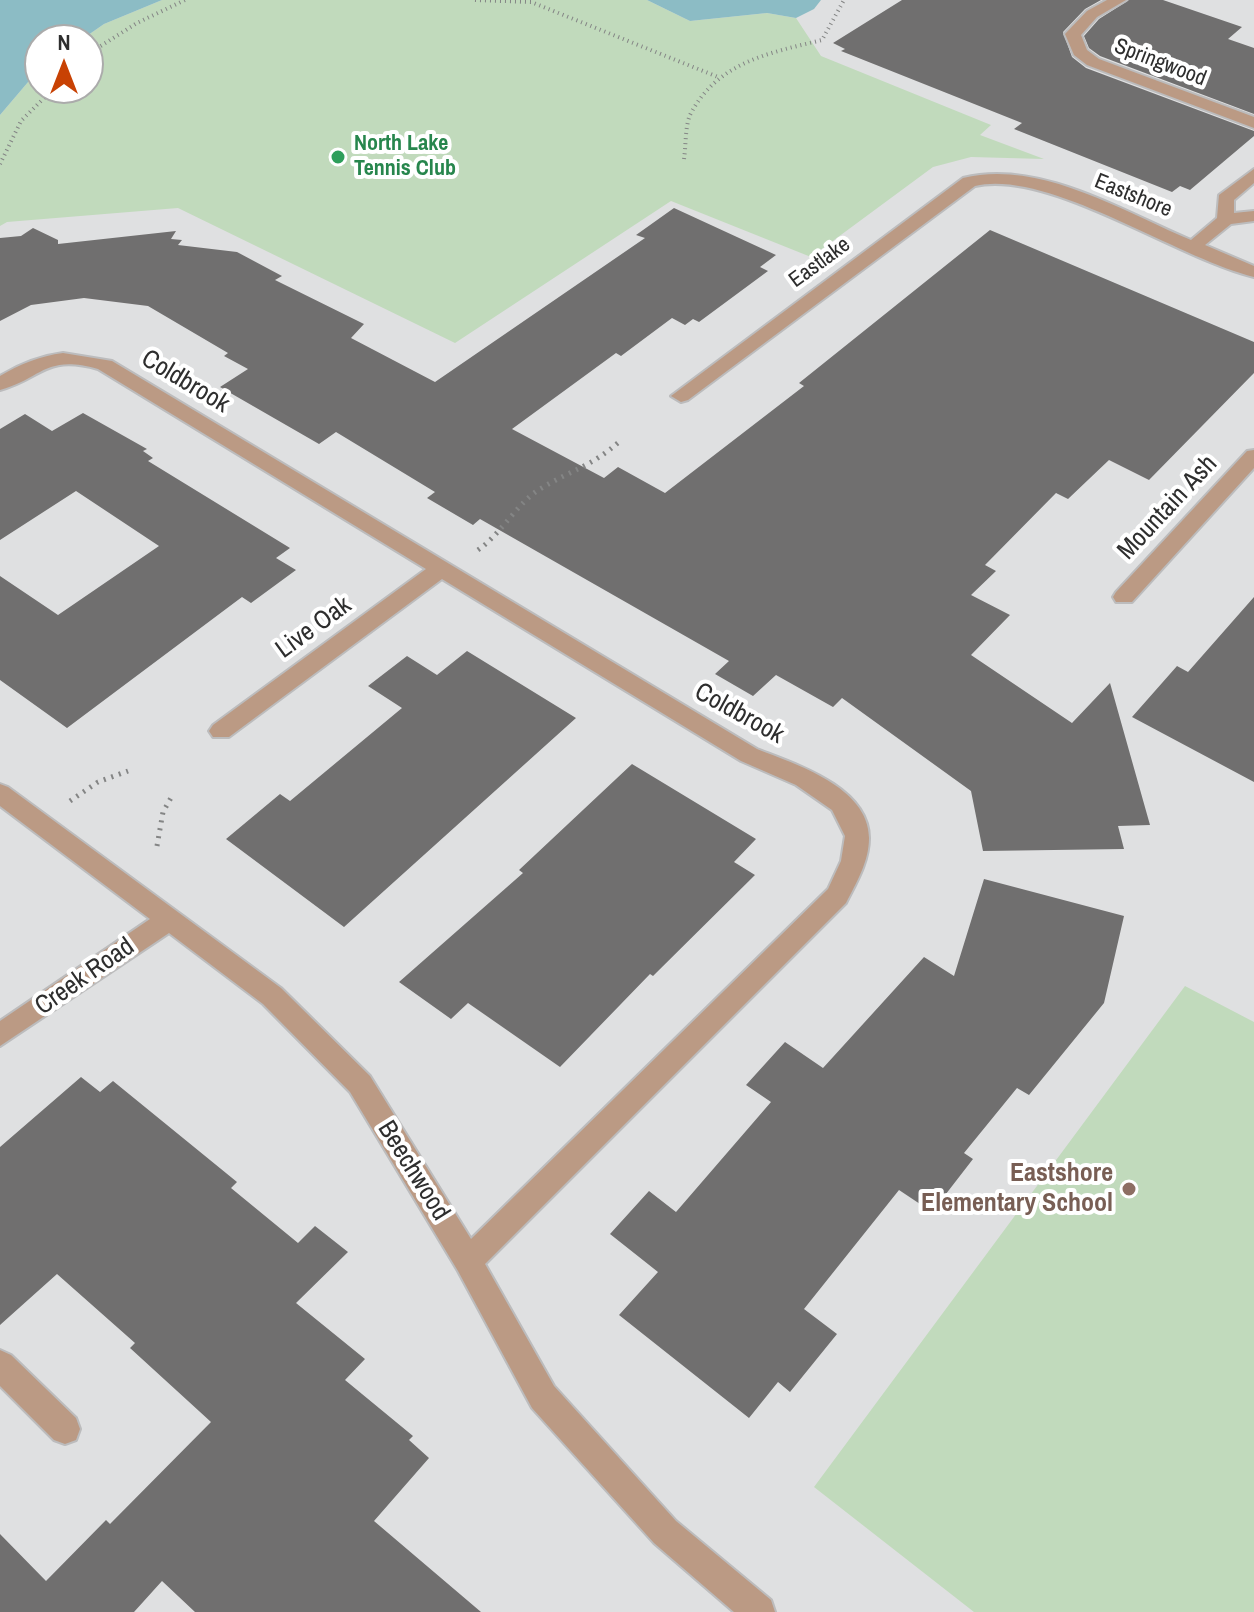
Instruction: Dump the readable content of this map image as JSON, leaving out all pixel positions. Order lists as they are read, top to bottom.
{
  "streets": {
    "street": [
      "Springwood",
      "Eastshore",
      "Eastlake",
      "Coldbrook",
      "Mountain Ash",
      "Live Oak",
      "Creek Road",
      "Beechwood"
    ]
  },
  "crossings": [
    ["Eastshore", "Eastlake"],
    ["Coldbrook", "Live Oak"],
    ["Coldbrook", "Beechwood"],
    ["Creek Road", "Beechwood"]
  ],
  "places": ["North Lake Tennis Club", "Eastshore Elementary School"],
  "north": "top"
}
